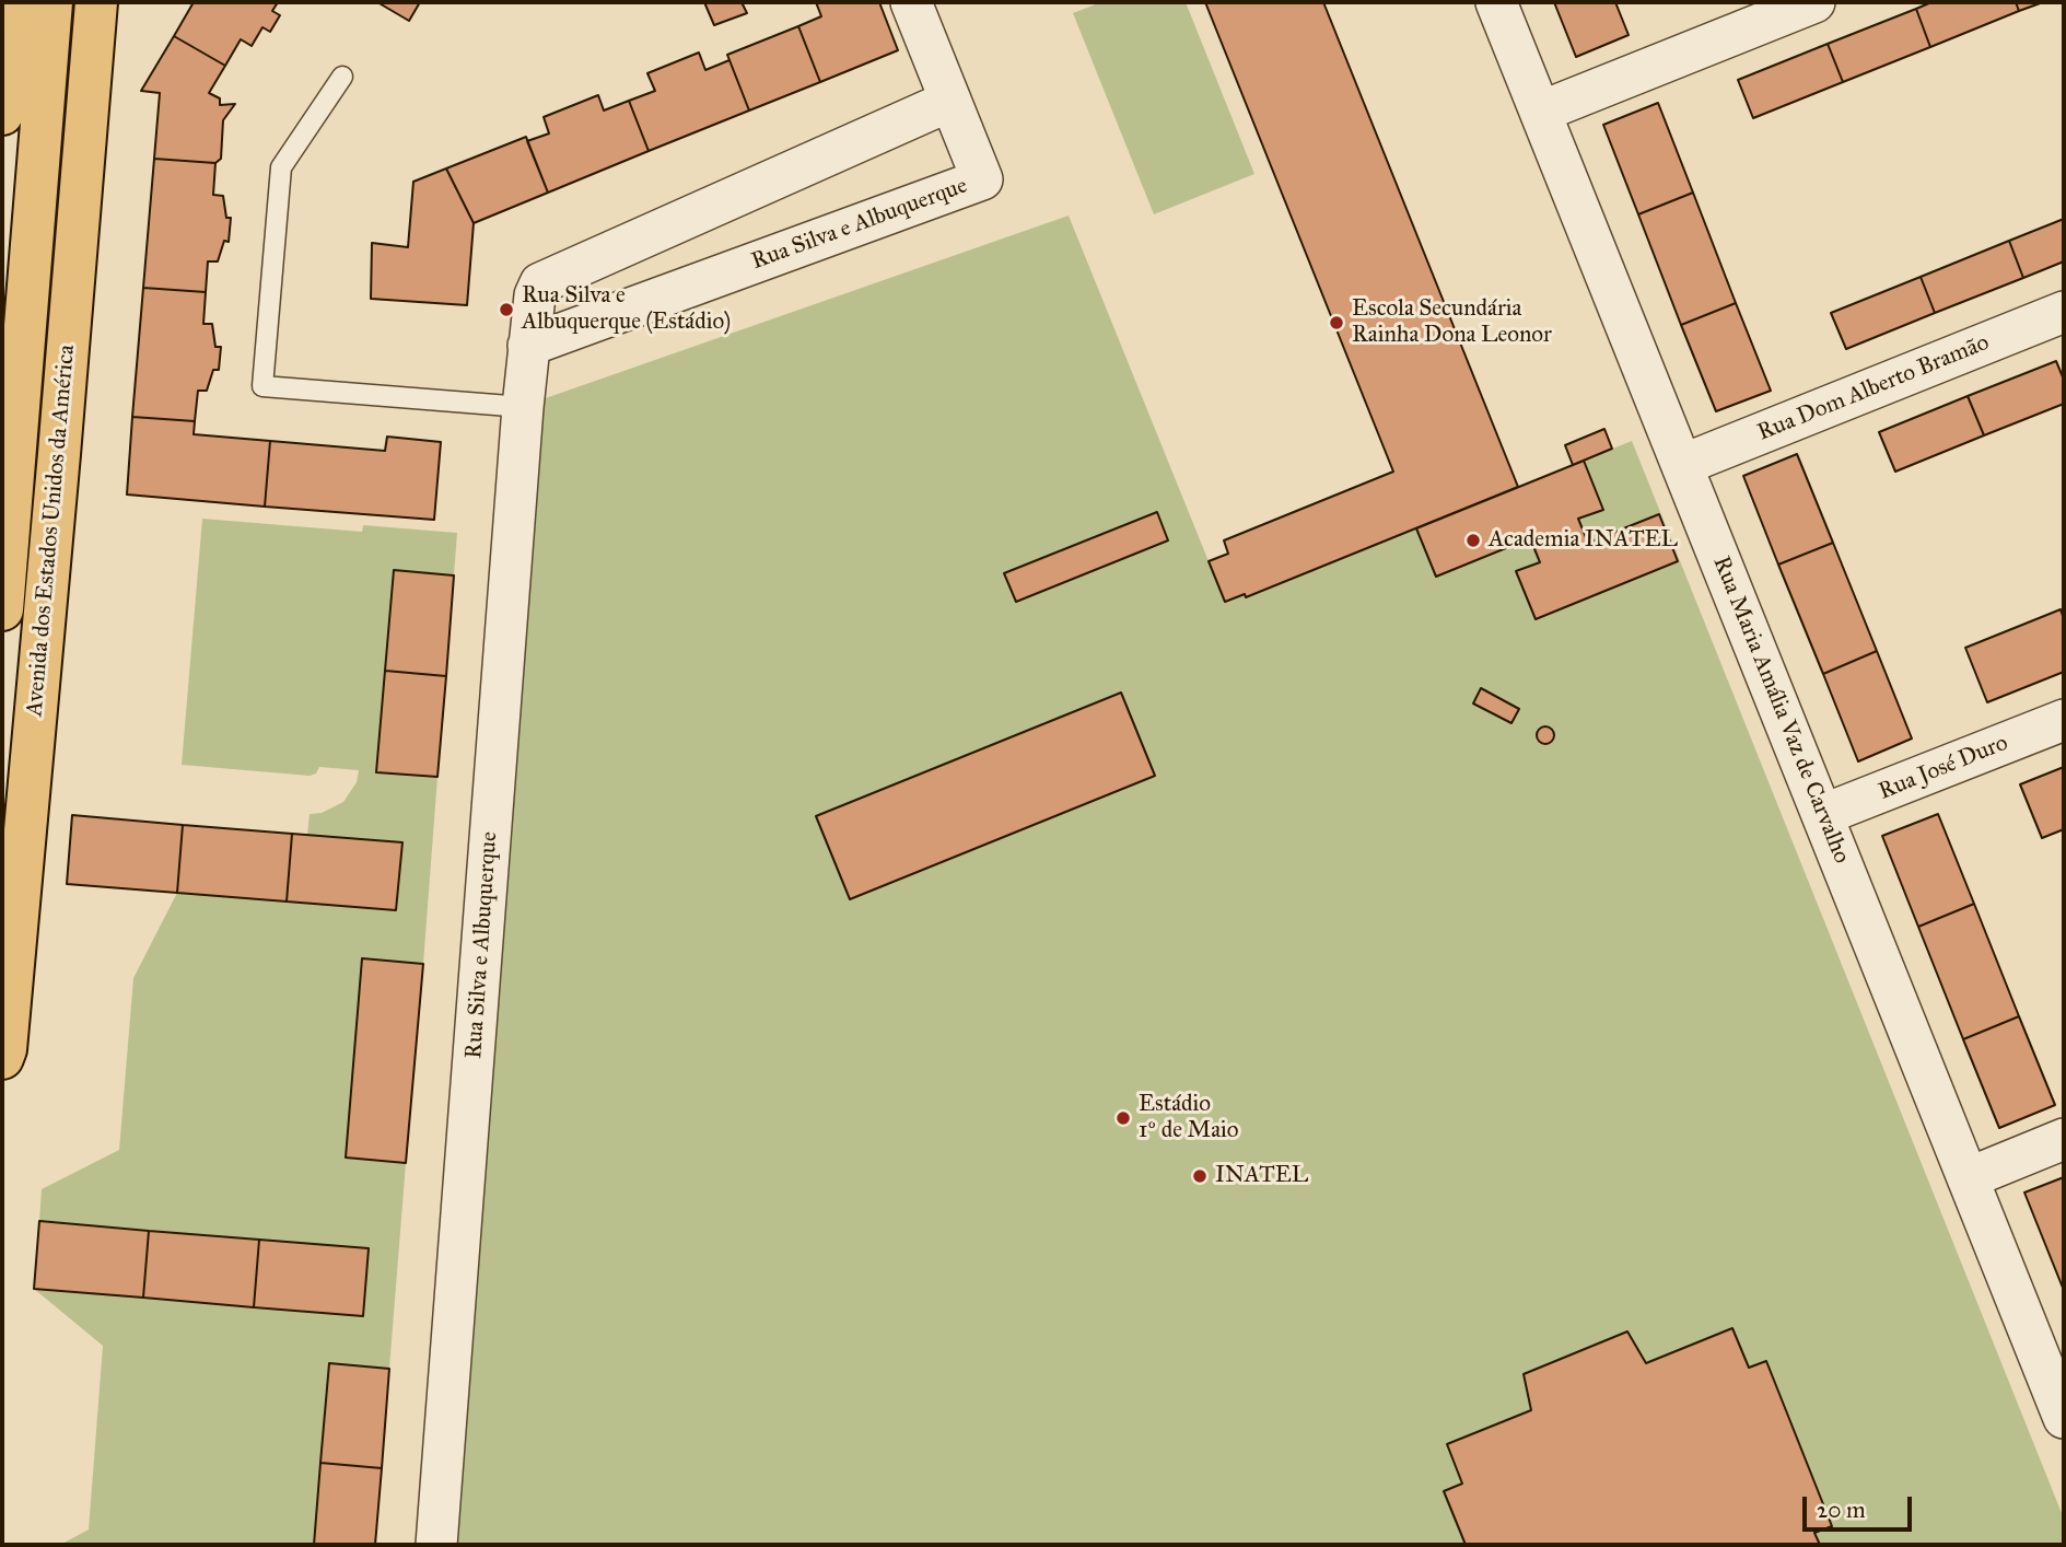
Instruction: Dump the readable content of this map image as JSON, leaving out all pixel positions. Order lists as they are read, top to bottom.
{
  "streets": {
    "main road": ["Avenida dos Estados Unidos da América"],
    "street": [
      "Rua Silva e Albuquerque",
      "Rua Dom Alberto Bramão",
      "Rua Maria Amália Vaz de Carvalho",
      "Rua José Duro"
    ]
  },
  "crossings": [
    ["Rua Dom Alberto Bramão", "Rua Maria Amália Vaz de Carvalho"],
    ["Rua Maria Amália Vaz de Carvalho", "Rua José Duro"]
  ],
  "places": [
    "Rua Silva e Albuquerque (Estádio)",
    "Escola Secundária Rainha Dona Leonor",
    "Academia INATEL",
    "Estádio 1º de Maio",
    "INATEL"
  ],
  "scale_bar": "20 m"
}
